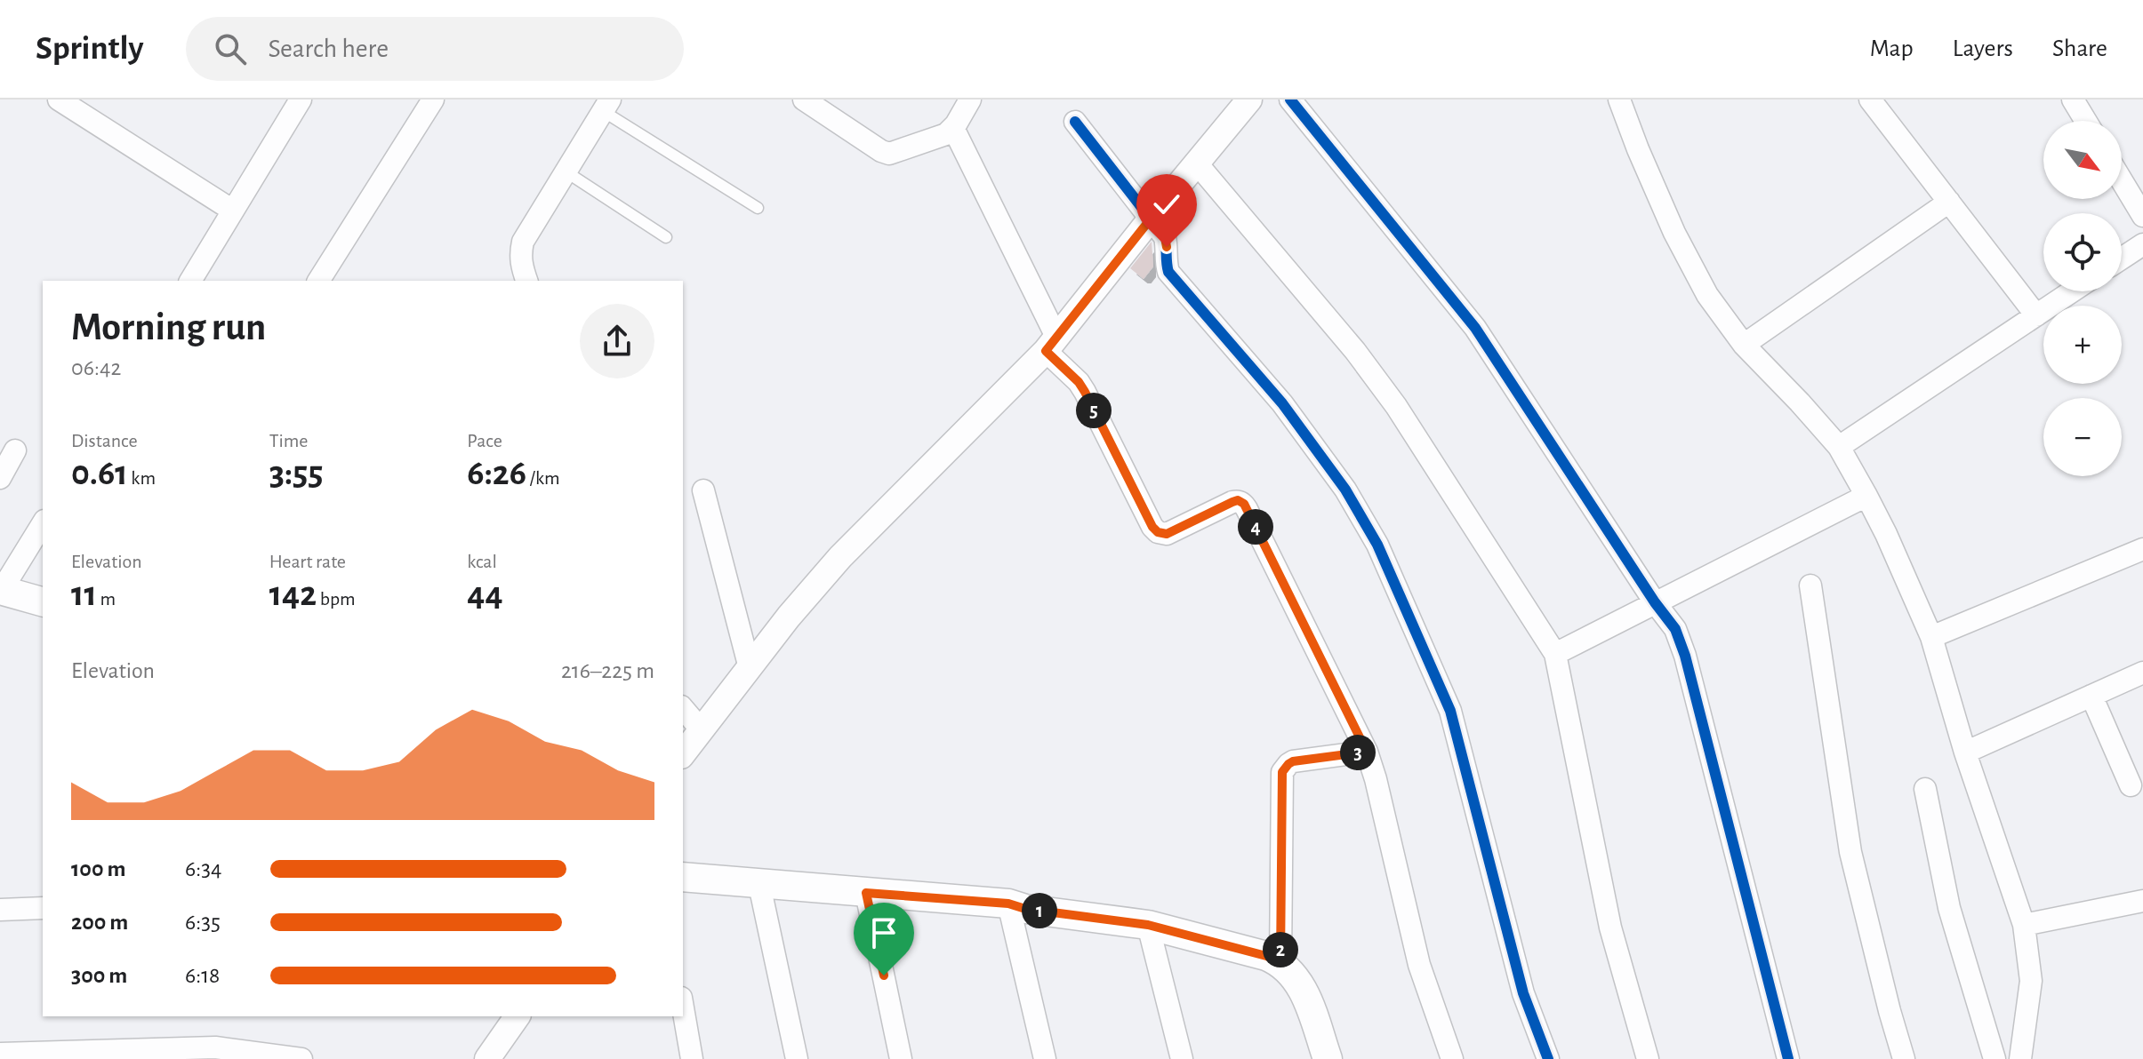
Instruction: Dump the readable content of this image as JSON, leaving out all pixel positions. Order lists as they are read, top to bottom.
{
  "north": "bottom right",
  "page": {
    "header": "Sprintly",
    "search": "Search here",
    "nav": ["Map", "Layers", "Share"],
    "map_buttons": ["+", "−"],
    "heading": ["Morning run", "06:42"],
    "pins": [
      "5",
      "4",
      "3",
      "1",
      "2"
    ],
    "stats": [
      ["Distance", "0.61 km"],
      ["Time", "3:55"],
      ["Pace", "6:26 /km"],
      ["Elevation", "11 m"],
      ["Heart rate", "142 bpm"],
      ["kcal", "44"]
    ],
    "chart": ["Elevation", "216–225 m"],
    "list": [
      {
        "name": "100 m",
        "note": "6:34"
      },
      {
        "name": "200 m",
        "note": "6:35"
      },
      {
        "name": "300 m",
        "note": "6:18"
      }
    ]
  }
}
